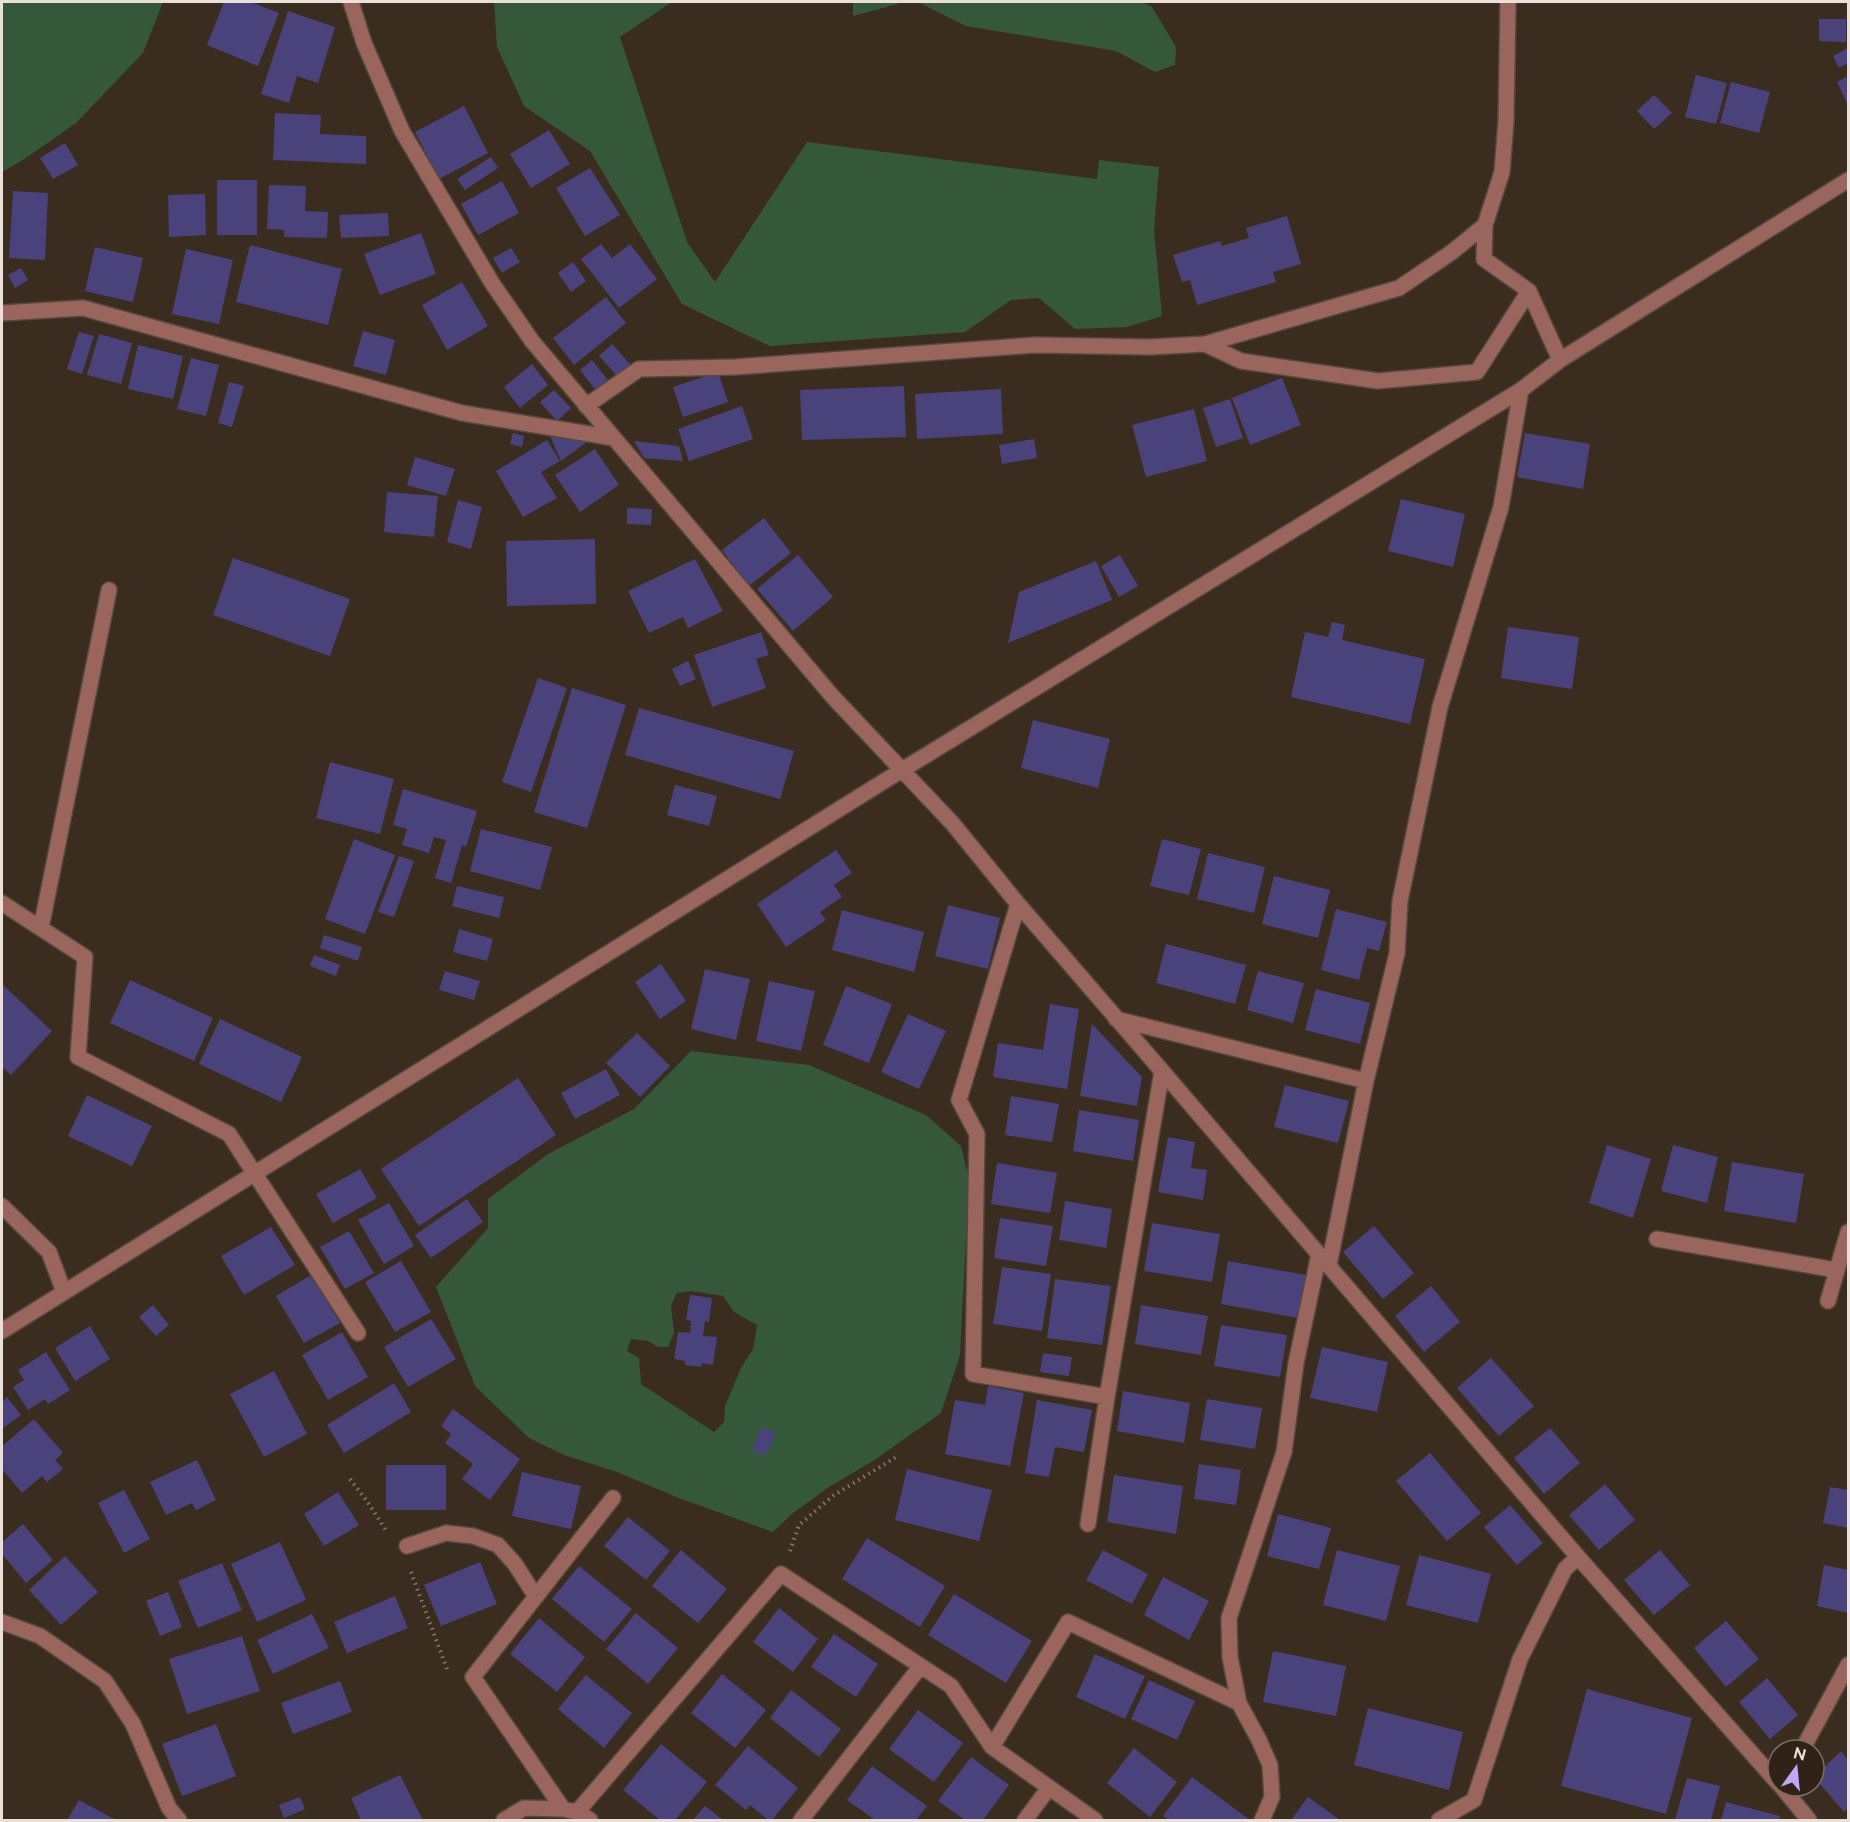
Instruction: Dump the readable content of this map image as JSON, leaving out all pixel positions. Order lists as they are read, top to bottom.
{
  "north": "top"
}
